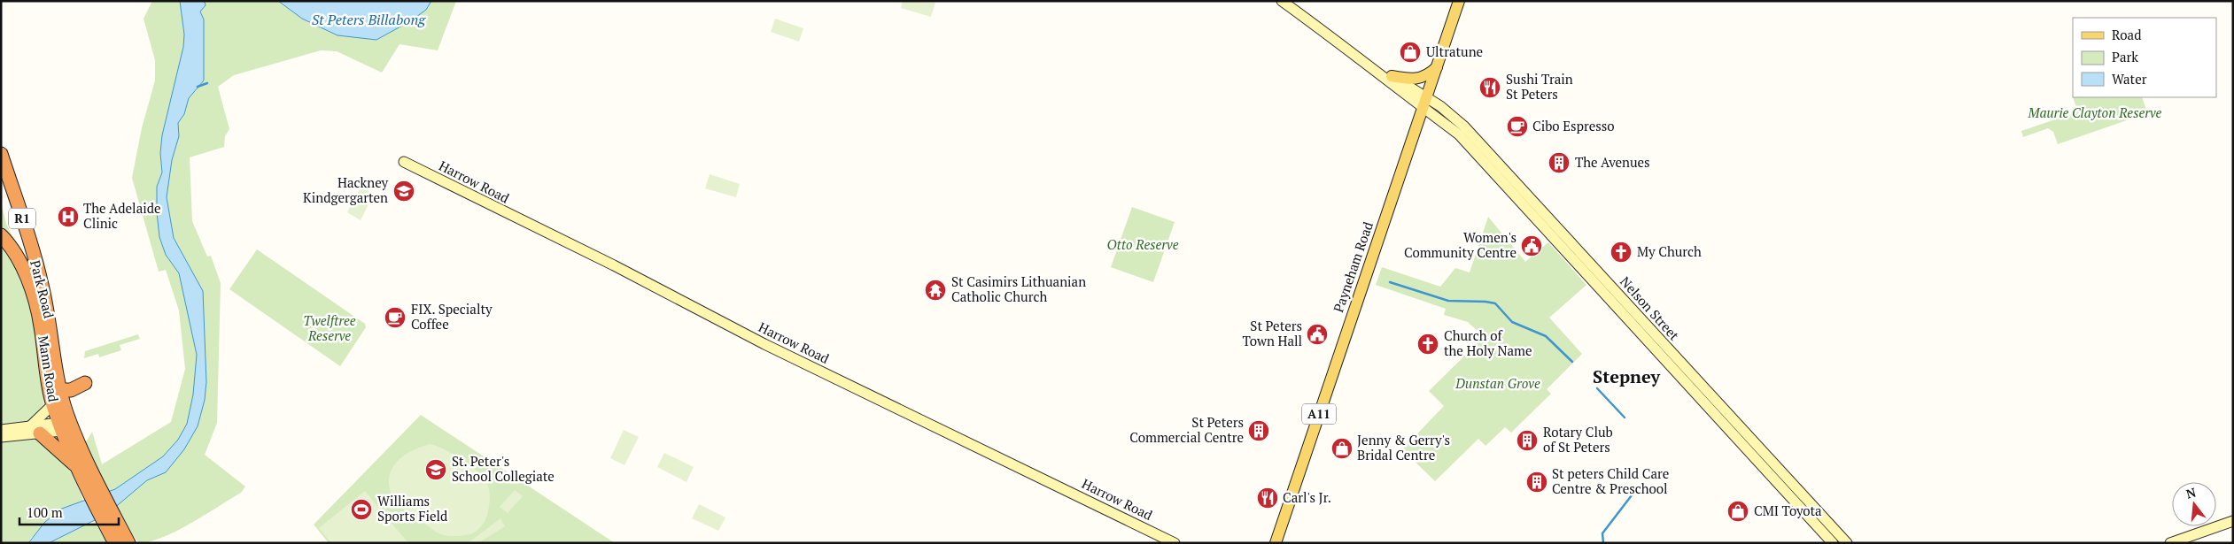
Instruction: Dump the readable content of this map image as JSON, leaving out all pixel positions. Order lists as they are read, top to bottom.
{
  "streets": {
    "highway": ["R1", "Park Road", "Mann Road"],
    "main road": [
      "Harrow Road",
      "Payneham Road",
      "Nelson Street",
      "A11"
    ]
  },
  "crossings": [
    ["R1", "Park Road"],
    ["R1", "Mann Road"],
    ["Payneham Road", "Nelson Street"],
    ["Park Road", "Mann Road"]
  ],
  "districts": ["Stepney"],
  "water": ["St Peters Billabong"],
  "parks": [
    "Maurie Clayton Reserve",
    "Otto Reserve",
    "Twelftree Reserve",
    "Dunstan Grove"
  ],
  "places": {
    "shop": ["Ultratune", "Jenny & Gerry's Bridal Centre", "CMI Toyota"],
    "restaurant": ["Sushi Train St Peters", "Carl's Jr."],
    "cafe": ["Cibo Espresso", "FIX. Specialty Coffee"],
    "building": [
      "The Avenues",
      "St Peters Commercial Centre",
      "Rotary Club of St Peters",
      "St peters Child Care Centre & Preschool"
    ],
    "school or university": ["Hackney Kindgergarten", "St. Peter's School Collegiate"],
    "hospital": ["The Adelaide Clinic"],
    "public building": ["Women's Community Centre", "St Peters Town Hall"],
    "church": ["My Church", "Church of the Holy Name"],
    "temple": ["St Casimirs Lithuanian Catholic Church"],
    "sports": ["Williams Sports Field"]
  },
  "legend": ["Road", "Park", "Water"],
  "scale_bar": "100 m",
  "north": "top"
}
